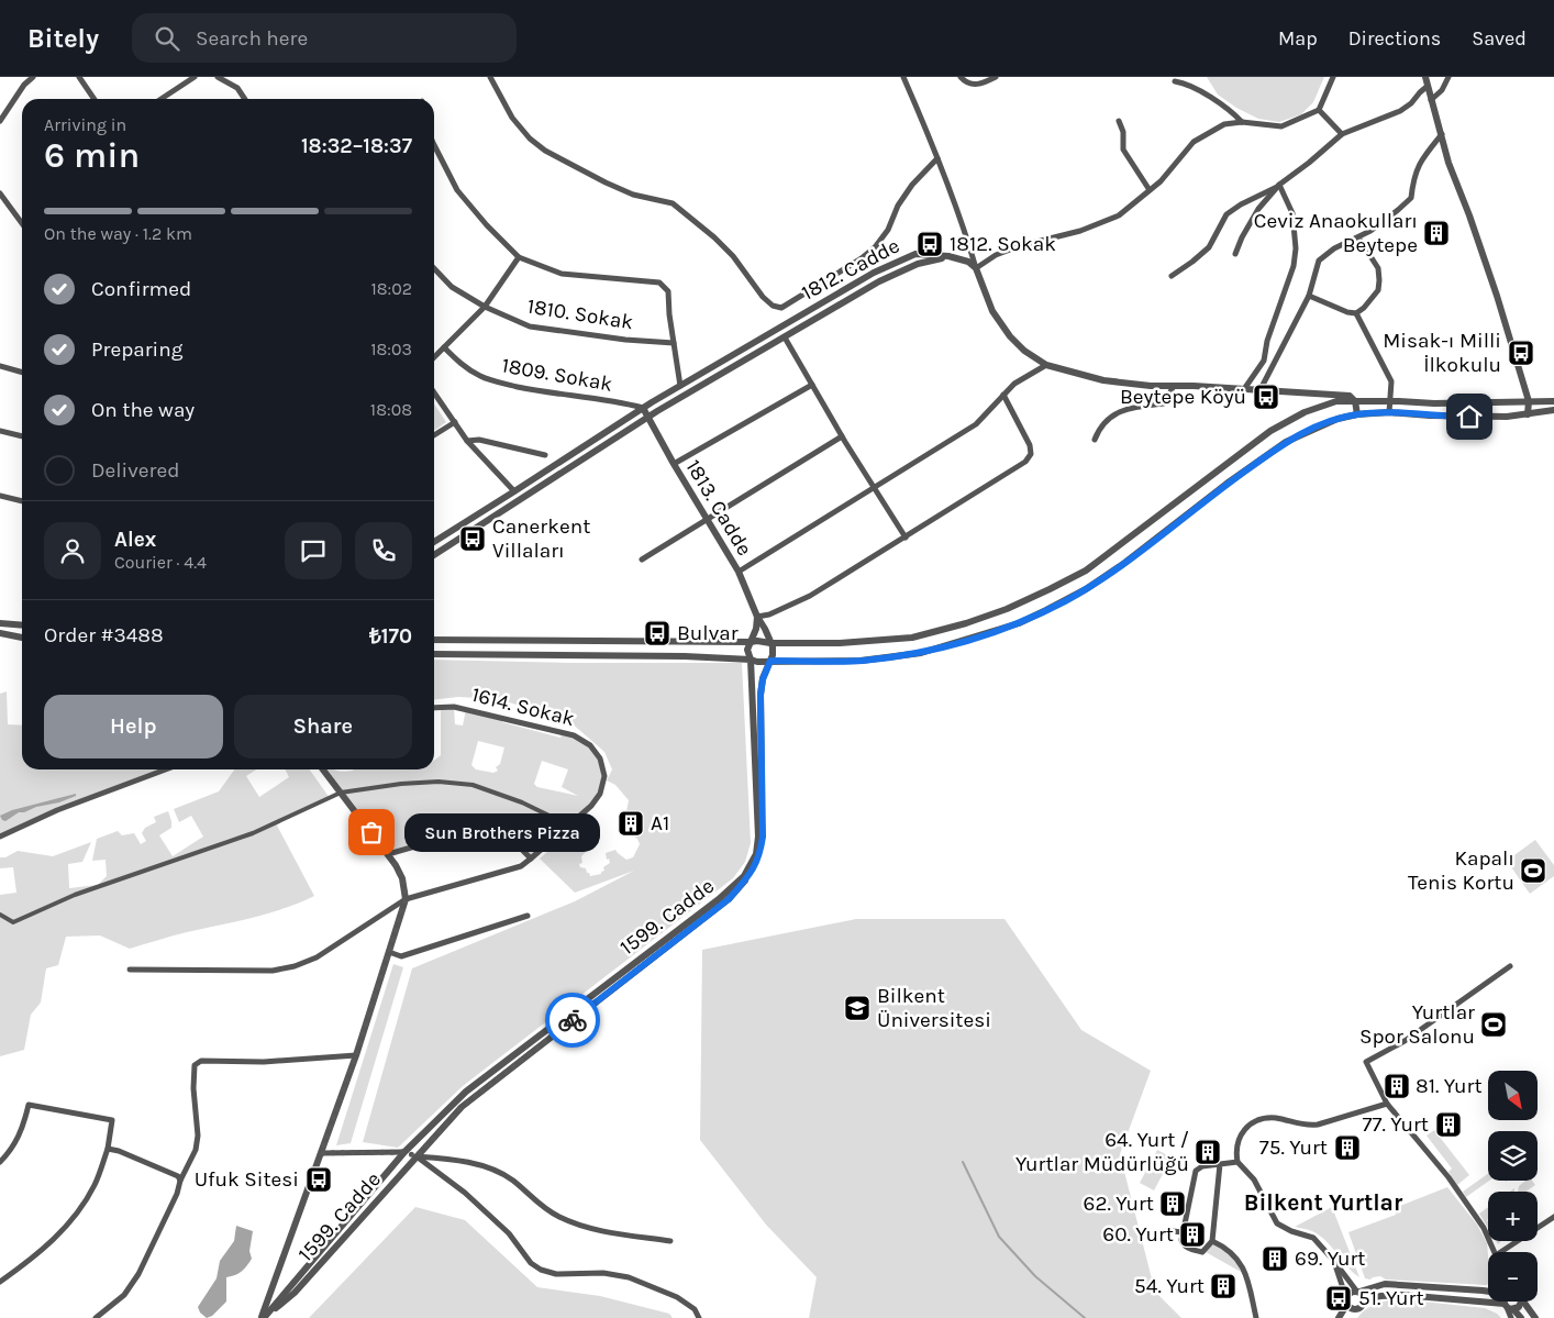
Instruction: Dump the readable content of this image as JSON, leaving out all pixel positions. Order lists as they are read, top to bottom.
{
  "streets": {
    "street": [
      "1812. Cadde",
      "1810. Sokak",
      "1809. Sokak",
      "1813. Cadde",
      "1614. Sokak",
      "1599. Cadde"
    ]
  },
  "crossings": [
    ["1812. Cadde", "1809. Sokak"],
    ["1812. Cadde", "1813. Cadde"],
    ["1809. Sokak", "1813. Cadde"],
    ["1813. Cadde", "1599. Cadde"]
  ],
  "districts": ["Bilkent Yurtlar"],
  "places": {
    "building": [
      "Ceviz Anaokulları Beytepe",
      "A1",
      "81. Yurt",
      "77. Yurt",
      "75. Yurt",
      "64. Yurt / Yurtlar Müdürlüğü",
      "62. Yurt",
      "60. Yurt",
      "69. Yurt",
      "54. Yurt"
    ],
    "bus stop": [
      "1812. Sokak",
      "Misak-ı Milli İlkokulu",
      "Beytepe Köyü",
      "Canerkent Villaları",
      "Bulvar",
      "Ufuk Sitesi",
      "51. Yurt"
    ],
    "other": ["Sun Brothers Pizza"],
    "sports": ["Kapalı Tenis Kortu", "Yurtlar Spor Salonu"],
    "school or university": ["Bilkent Üniversitesi"]
  },
  "north": "bottom right",
  "page": {
    "header": "Bitely",
    "search": "Search here",
    "nav": ["Map", "Directions", "Saved"],
    "heading": ["6 min", "Arriving in", "18:32–18:37"],
    "panel": [
      "Alex",
      "Courier · 4.4",
      "Order #3488",
      "₺170"
    ],
    "bar": "On the way · 1.2 km",
    "list": [
      ["Confirmed", "18:02"],
      ["Preparing", "18:03"],
      ["On the way", "18:08"],
      "Delivered"
    ],
    "buttons": ["Help", "Share"],
    "bubble": "Sun Brothers Pizza",
    "map_buttons": ["+", "−"]
  }
}
